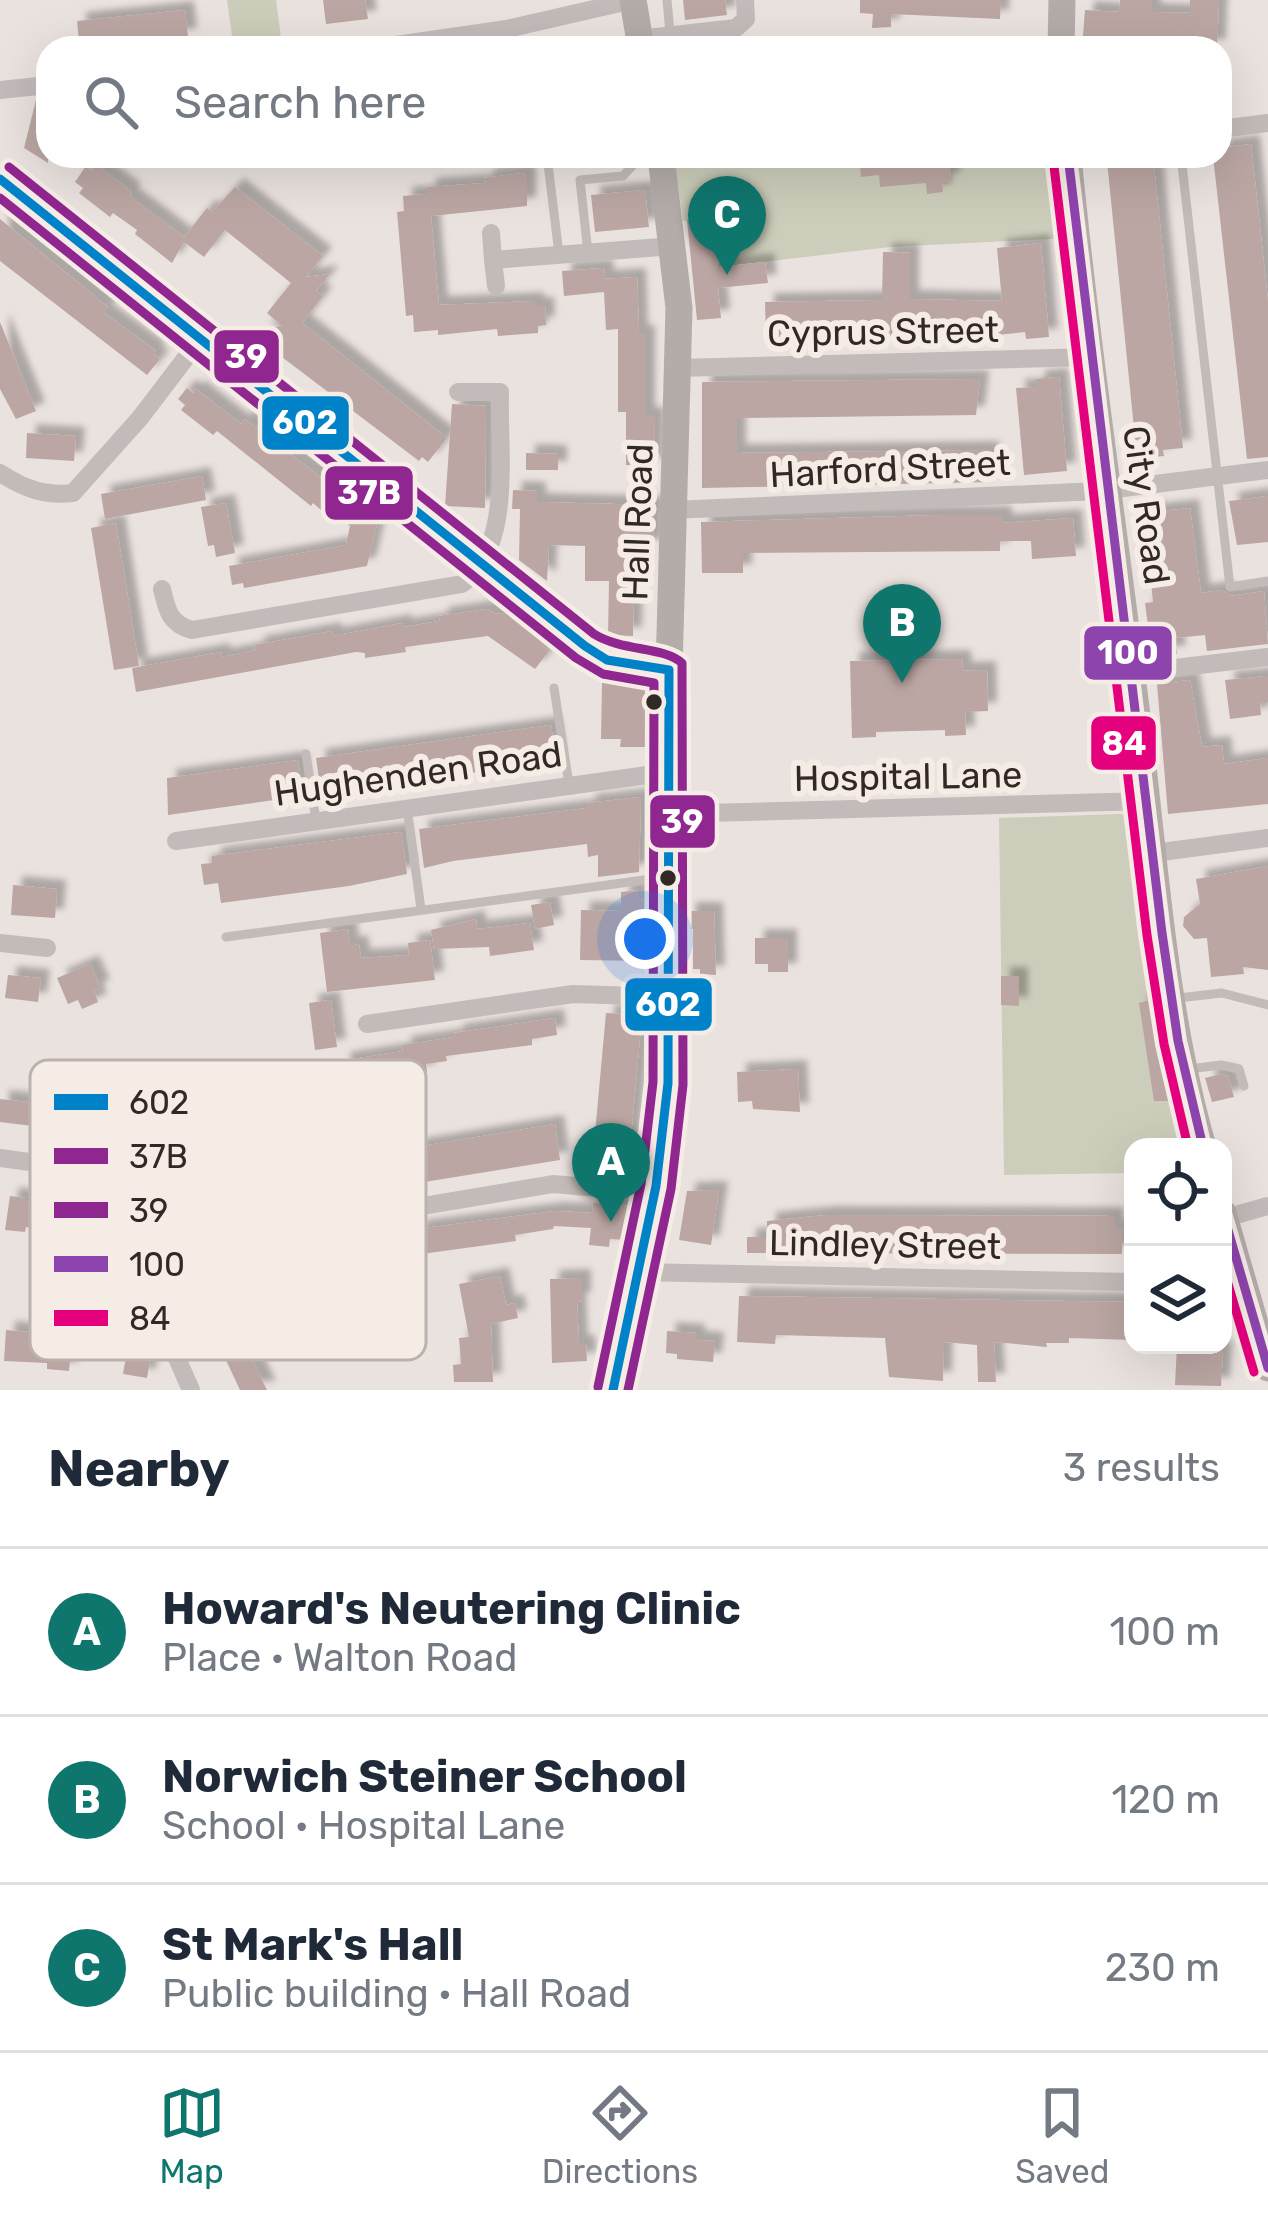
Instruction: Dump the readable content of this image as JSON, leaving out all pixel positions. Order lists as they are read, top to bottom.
{
  "streets": {
    "street": [
      "Cyprus Street",
      "Harford Street",
      "City Road",
      "Hall Road",
      "Hughenden Road",
      "Hospital Lane",
      "Lindley Street"
    ]
  },
  "crossings": [
    ["Cyprus Street", "City Road"],
    ["Cyprus Street", "Hall Road"],
    ["Harford Street", "City Road"],
    ["Harford Street", "Hall Road"],
    ["City Road", "Hospital Lane"],
    ["Hall Road", "Hughenden Road"],
    ["Hall Road", "Hospital Lane"],
    ["Hall Road", "Lindley Street"]
  ],
  "lines": [
    "transit line 39",
    "transit line 100",
    "transit line 84",
    "transit line 602",
    "transit line 37B"
  ],
  "legend": [
    "602",
    "37B",
    "39",
    "100",
    "84"
  ],
  "page": {
    "search": "Search here",
    "pins": ["C", "B", "A"],
    "heading": ["Nearby", "3 results"],
    "list": [
      {
        "mark": "A",
        "name": "Howard's Neutering Clinic",
        "note": "Place · Walton Road",
        "value": "100 m"
      },
      {
        "mark": "B",
        "name": "Norwich Steiner School",
        "note": "School · Hospital Lane",
        "value": "120 m"
      },
      {
        "mark": "C",
        "name": "St Mark's Hall",
        "note": "Public building · Hall Road",
        "value": "230 m"
      }
    ],
    "nav": ["Map", "Directions", "Saved"]
  }
}
